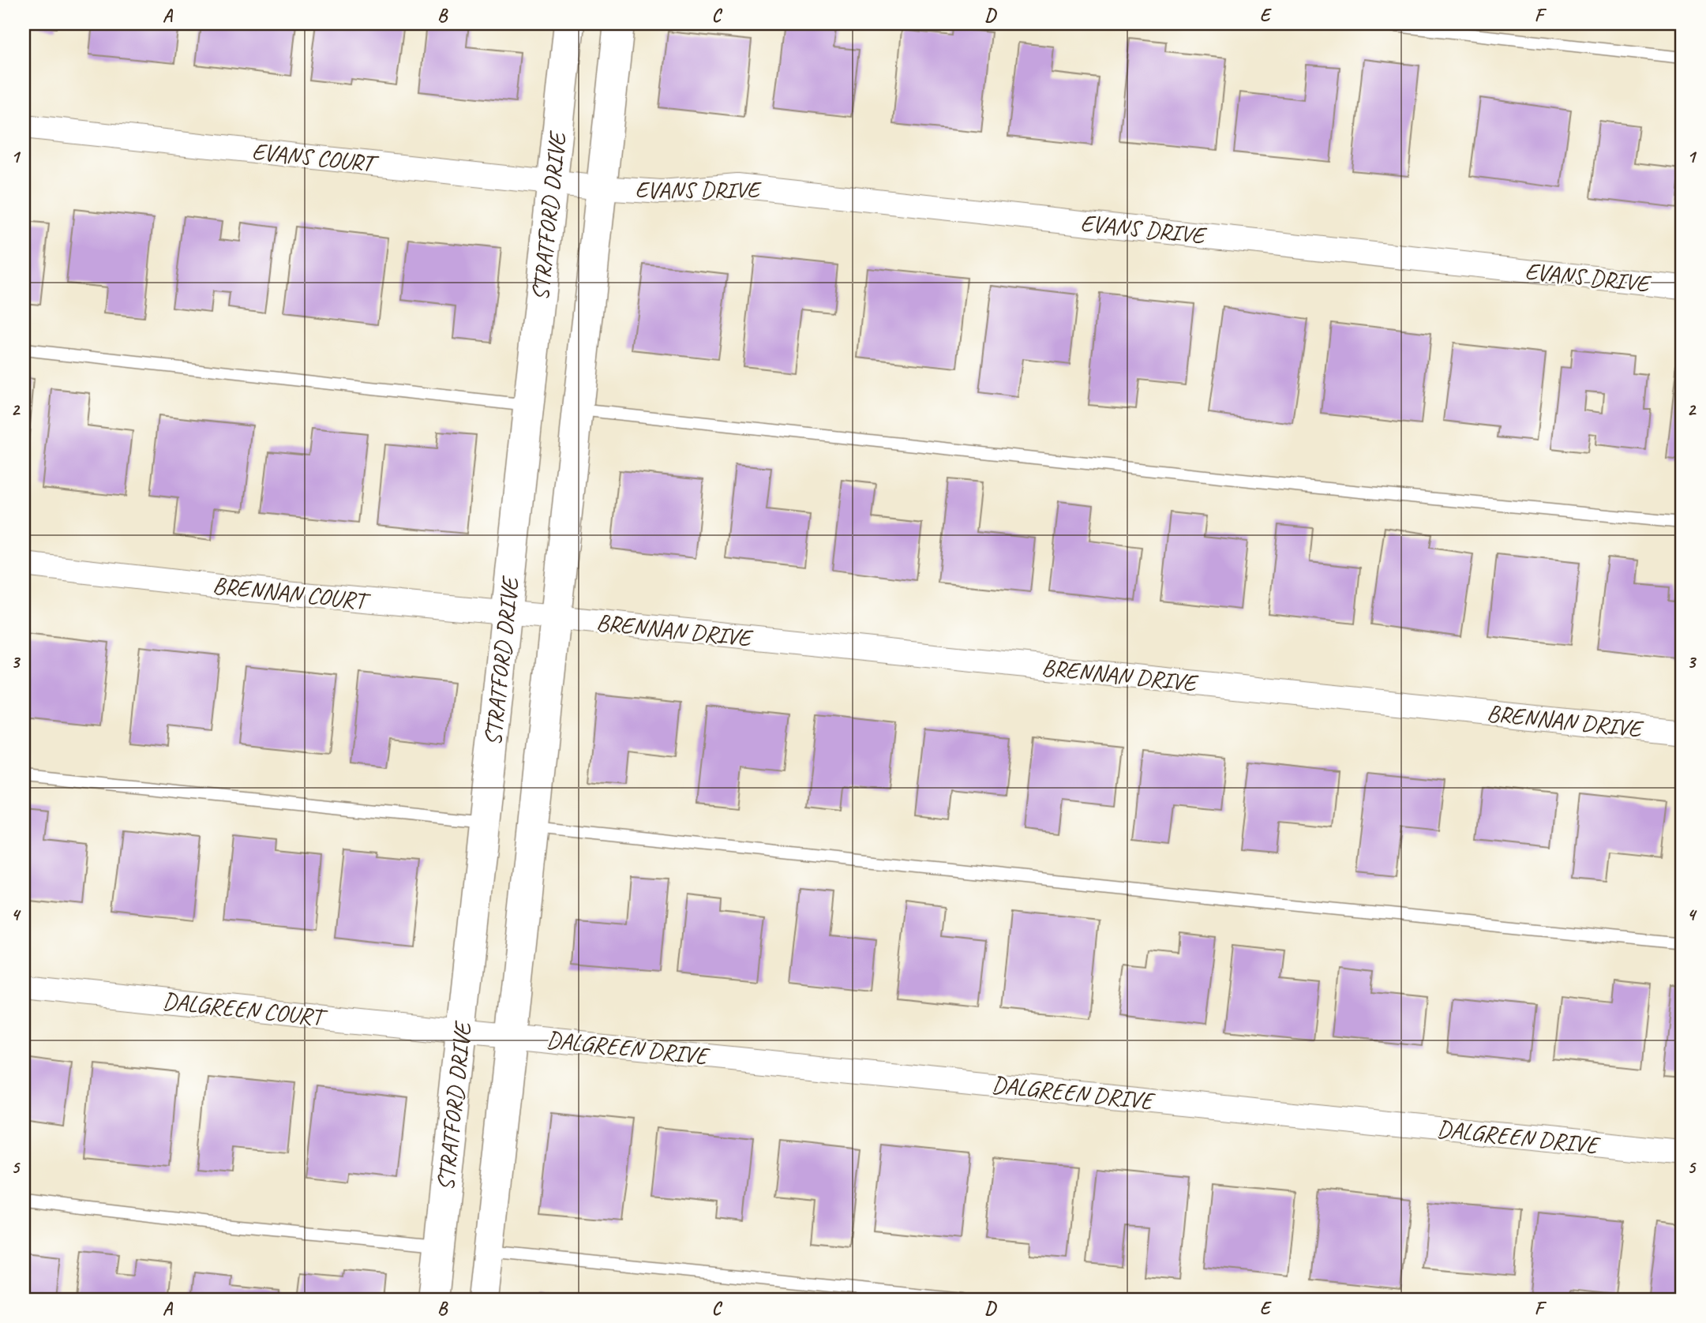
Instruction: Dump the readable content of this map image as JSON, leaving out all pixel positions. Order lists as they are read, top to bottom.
{
  "streets": {
    "street": [
      "EVANS COURT",
      "EVANS DRIVE",
      "STRATFORD DRIVE",
      "BRENNAN COURT",
      "BRENNAN DRIVE",
      "DALGREEN COURT",
      "DALGREEN DRIVE"
    ]
  },
  "crossings": [
    ["EVANS COURT", "EVANS DRIVE"],
    ["EVANS COURT", "STRATFORD DRIVE"],
    ["EVANS DRIVE", "STRATFORD DRIVE"],
    ["STRATFORD DRIVE", "BRENNAN COURT"],
    ["STRATFORD DRIVE", "BRENNAN DRIVE"],
    ["STRATFORD DRIVE", "DALGREEN COURT"],
    ["STRATFORD DRIVE", "DALGREEN DRIVE"],
    ["BRENNAN COURT", "BRENNAN DRIVE"],
    ["DALGREEN COURT", "DALGREEN DRIVE"]
  ],
  "grid": {
    "columns": [
      "A",
      "B",
      "C",
      "D",
      "E",
      "F"
    ],
    "rows": [
      "1",
      "2",
      "3",
      "4",
      "5"
    ]
  }
}
